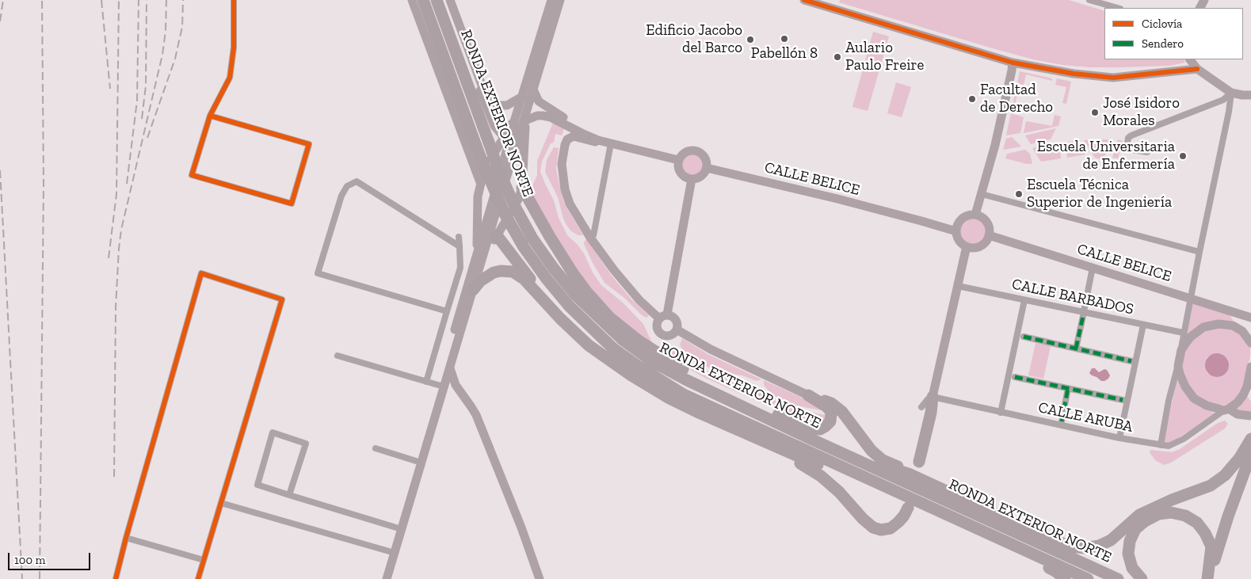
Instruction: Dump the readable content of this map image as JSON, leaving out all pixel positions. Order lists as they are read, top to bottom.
{
  "streets": {
    "highway": ["RONDA EXTERIOR NORTE"],
    "street": ["CALLE BELICE", "CALLE BARBADOS", "CALLE ARUBA"]
  },
  "places": [
    "Pabellón 8",
    "Edificio Jacobo del Barco",
    "Aulario Paulo Freire",
    "Facultad de Derecho",
    "José Isidoro Morales",
    "Escuela Universitaria de Enfermería",
    "Escuela Técnica Superior de Ingeniería"
  ],
  "legend": ["Ciclovía", "Sendero"],
  "scale_bar": "100 m"
}
